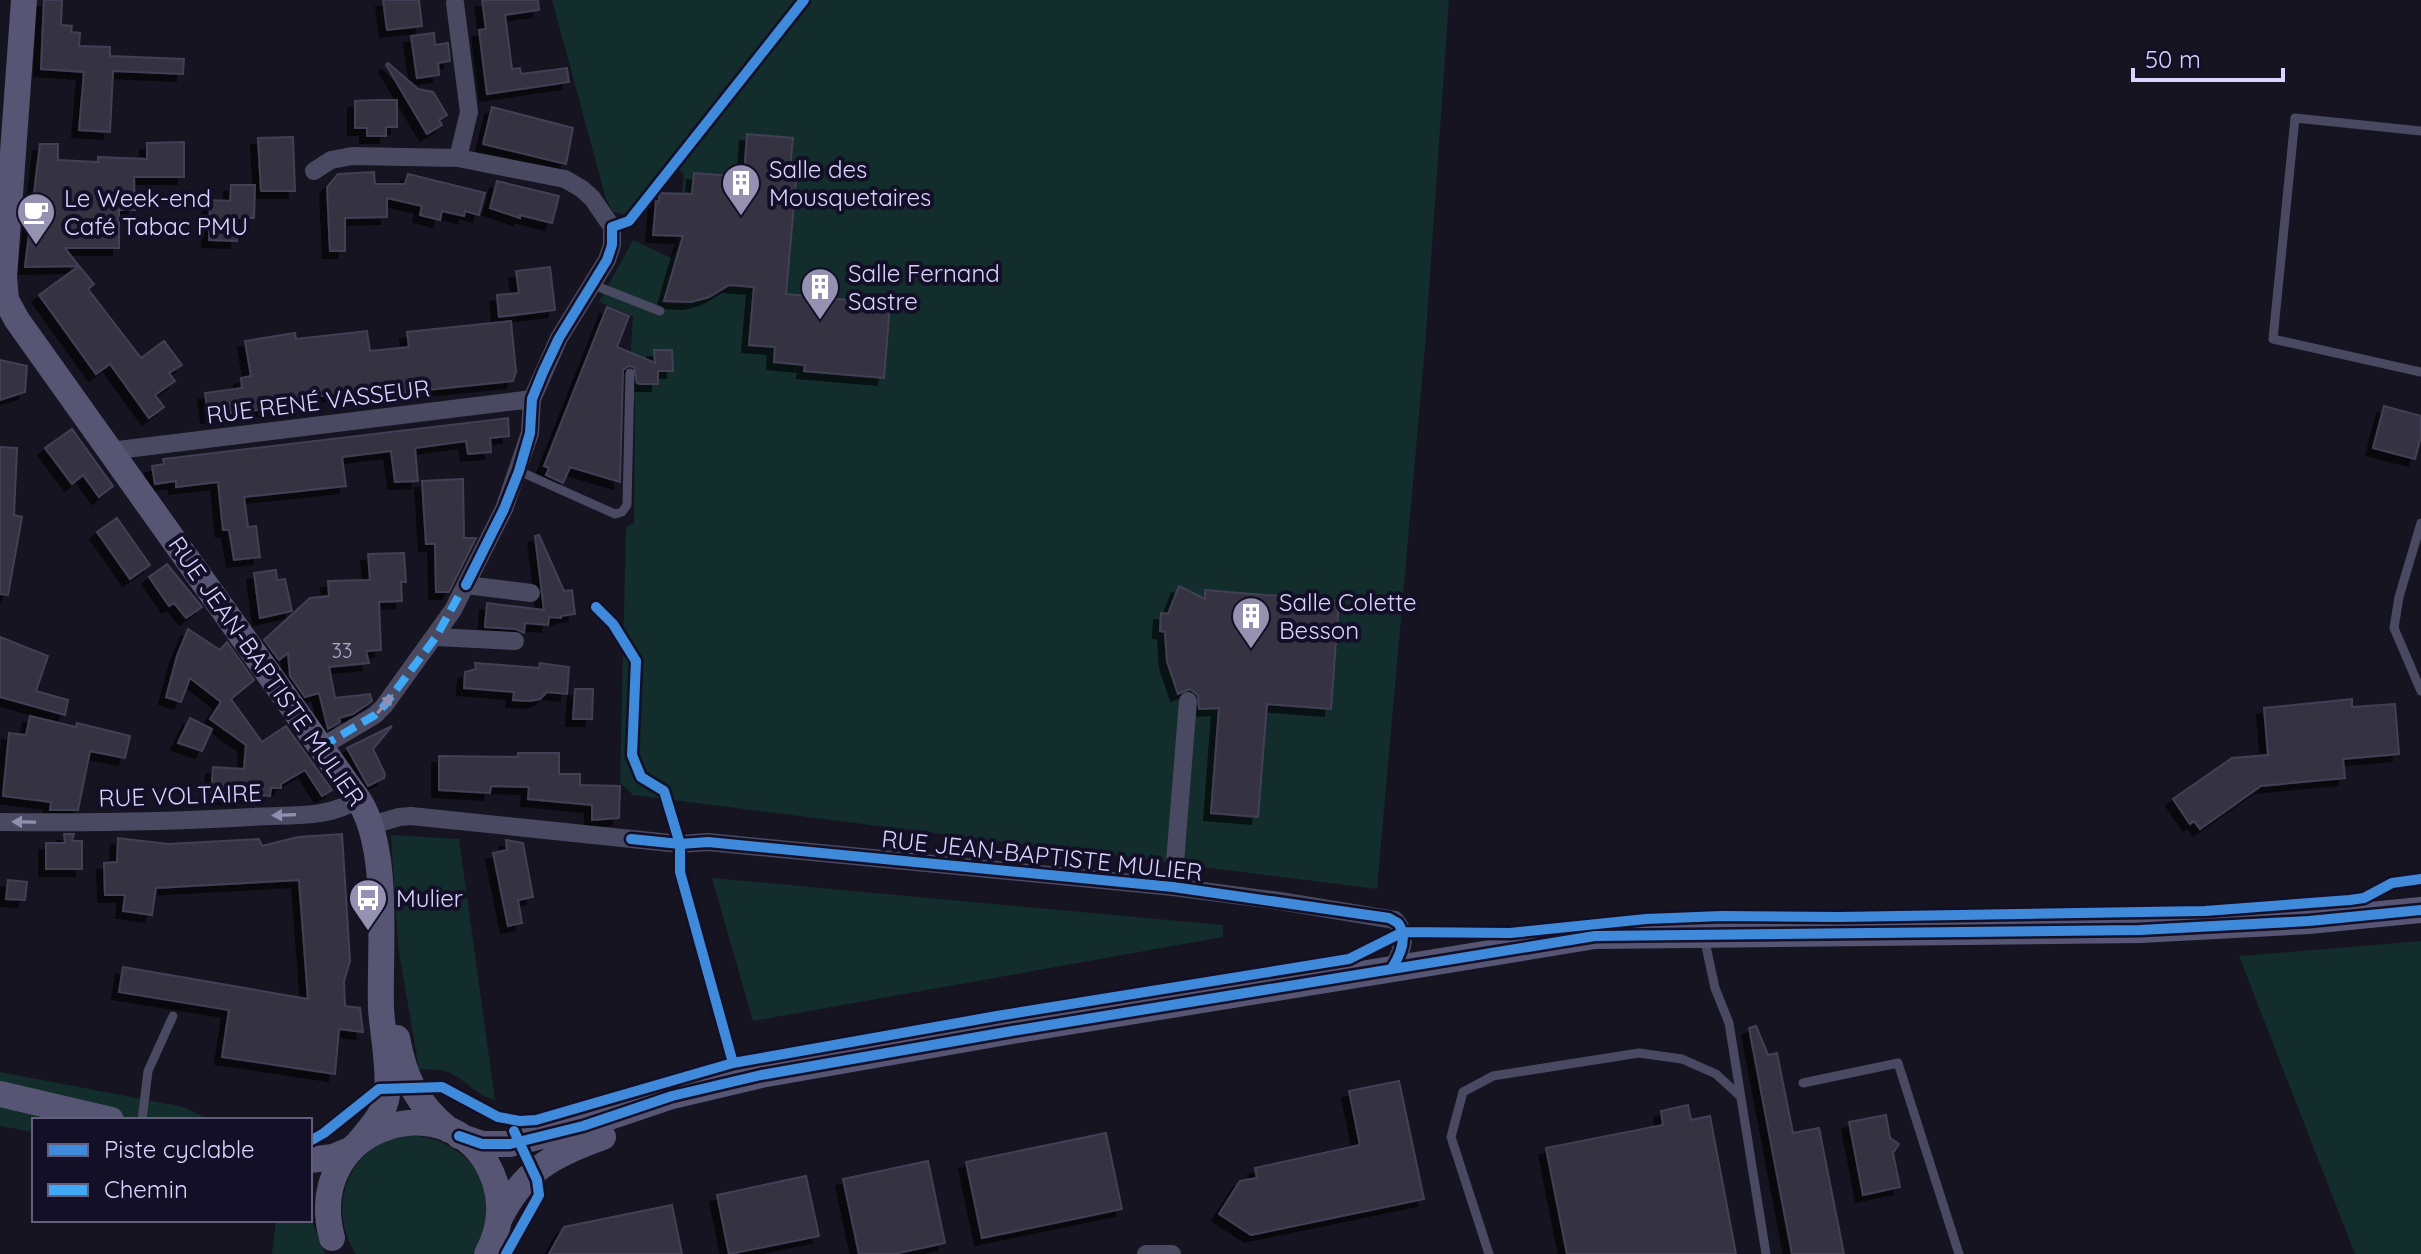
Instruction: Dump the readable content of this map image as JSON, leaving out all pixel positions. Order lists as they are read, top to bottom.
{
  "streets": {
    "main road": ["RUE JEAN-BAPTISTE MULIER"],
    "street": ["RUE RENÉ VASSEUR", "RUE VOLTAIRE"]
  },
  "crossings": [
    ["RUE RENÉ VASSEUR", "RUE JEAN-BAPTISTE MULIER"],
    ["RUE JEAN-BAPTISTE MULIER", "RUE VOLTAIRE"]
  ],
  "one_way": ["RUE VOLTAIRE"],
  "places": {
    "building": ["Salle des Mousquetaires", "Salle Fernand Sastre", "Salle Colette Besson"],
    "cafe": ["Le Week-end Café Tabac PMU"],
    "bus stop": ["Mulier"]
  },
  "house_numbers": ["33"],
  "legend": ["Piste cyclable", "Chemin"],
  "scale_bar": "50 m"
}
